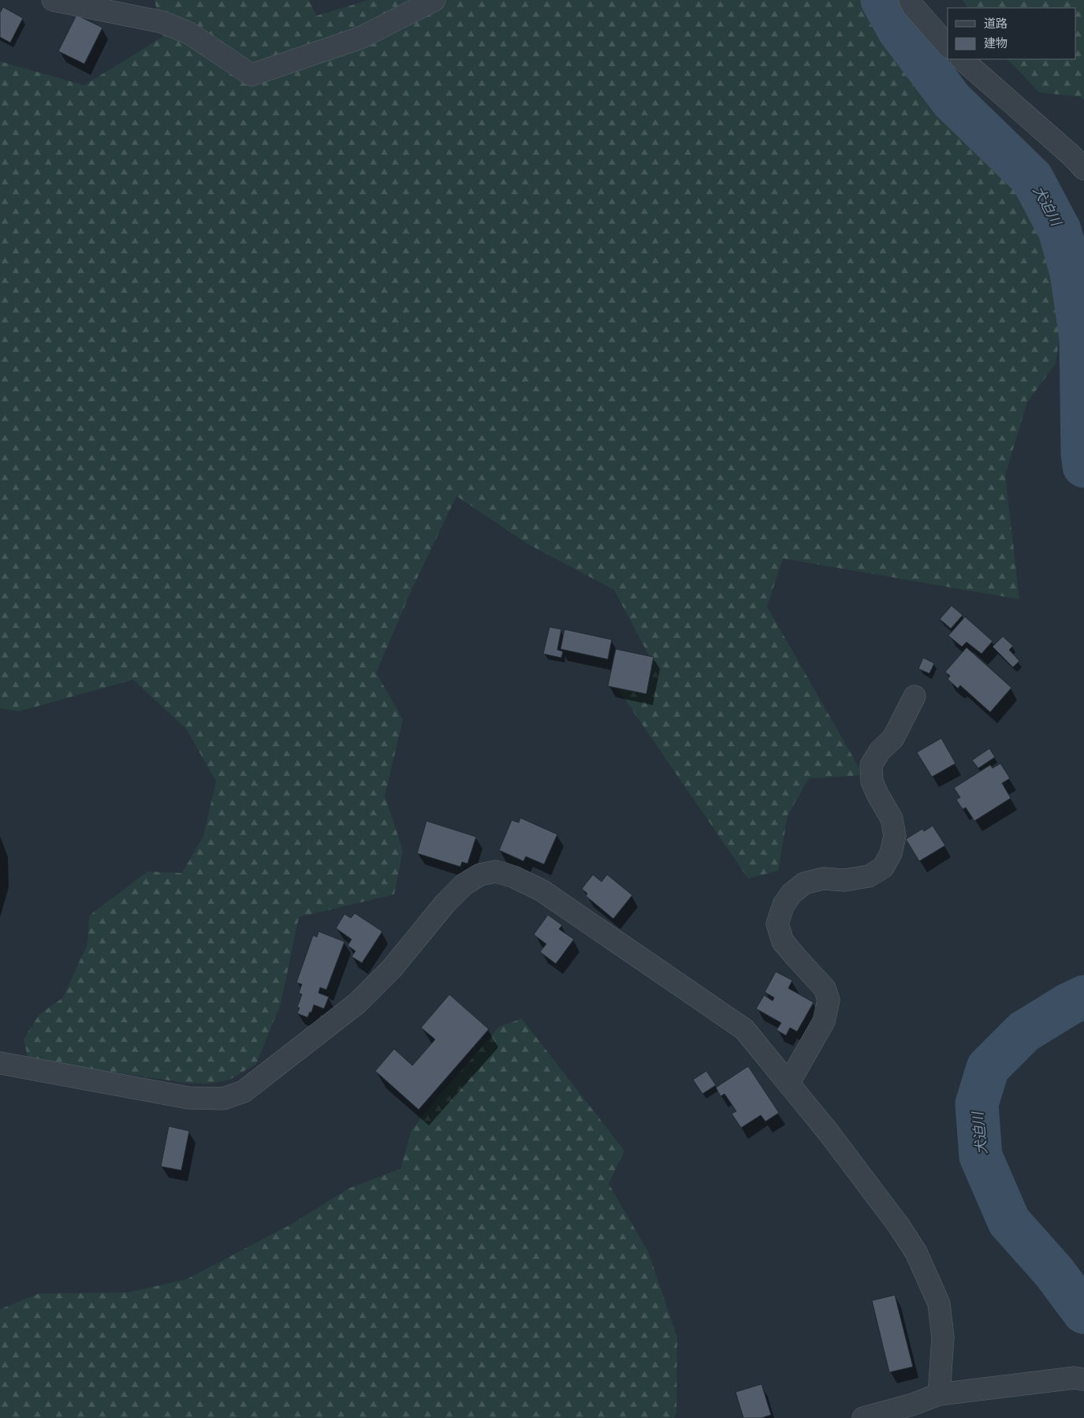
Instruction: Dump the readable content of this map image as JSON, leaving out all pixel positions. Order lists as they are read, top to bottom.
{
  "water": ["犬迫川"],
  "legend": ["道路", "建物"]
}
